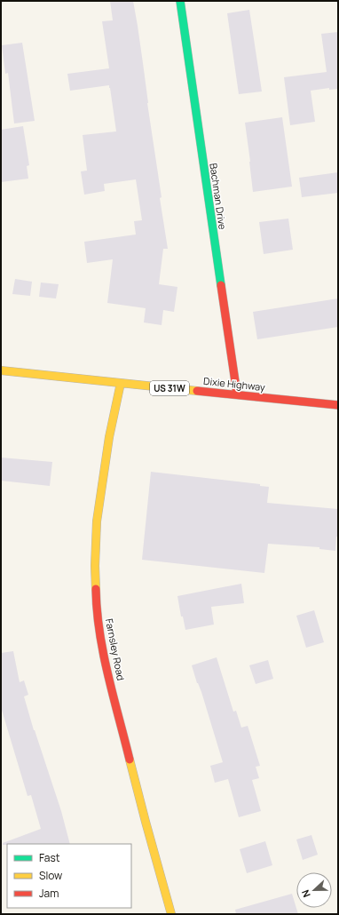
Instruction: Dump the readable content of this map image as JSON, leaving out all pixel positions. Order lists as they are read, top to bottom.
{
  "streets": {
    "street": [
      "Bachman Drive",
      "Dixie Highway",
      "US 31W",
      "Farnsley Road"
    ]
  },
  "crossings": [
    ["Bachman Drive", "Dixie Highway"],
    ["Dixie Highway", "Farnsley Road"]
  ],
  "legend": ["Fast", "Slow", "Jam"],
  "north": "left"
}
